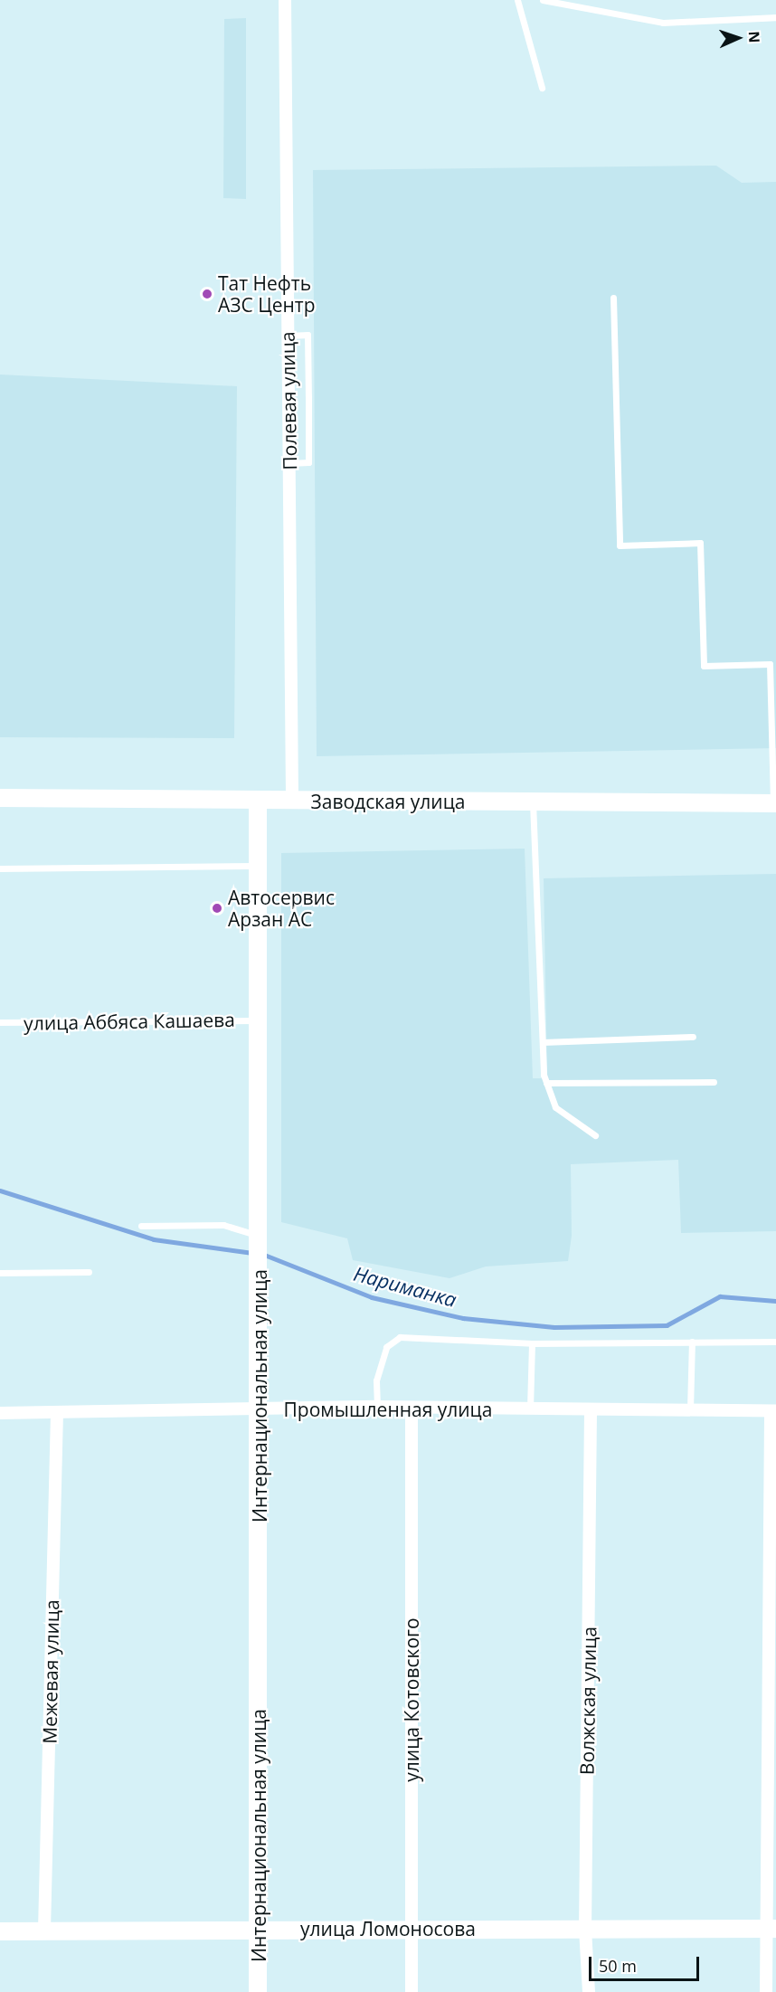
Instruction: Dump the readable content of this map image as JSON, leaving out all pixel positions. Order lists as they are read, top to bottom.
{
  "streets": {
    "street": [
      "Полевая улица",
      "Заводская улица",
      "Интернациональная улица",
      "Промышленная улица",
      "Межевая улица",
      "улица Котовского",
      "Волжская улица",
      "улица Ломоносова"
    ],
    "lane": ["улица Аббяса Кашаева"]
  },
  "crossings": [
    ["Полевая улица", "Заводская улица"],
    ["Заводская улица", "Интернациональная улица"],
    ["улица Аббяса Кашаева", "Интернациональная улица"],
    ["Интернациональная улица", "Промышленная улица"],
    ["Интернациональная улица", "улица Ломоносова"],
    ["Промышленная улица", "Межевая улица"],
    ["Промышленная улица", "улица Котовского"],
    ["Промышленная улица", "Волжская улица"],
    ["Межевая улица", "улица Ломоносова"],
    ["улица Котовского", "улица Ломоносова"],
    ["Волжская улица", "улица Ломоносова"]
  ],
  "water": ["Нариманка"],
  "places": ["Тат Нефть АЗС Центр", "Автосервис Арзан АС"],
  "scale_bar": "50 m",
  "north": "right"
}
